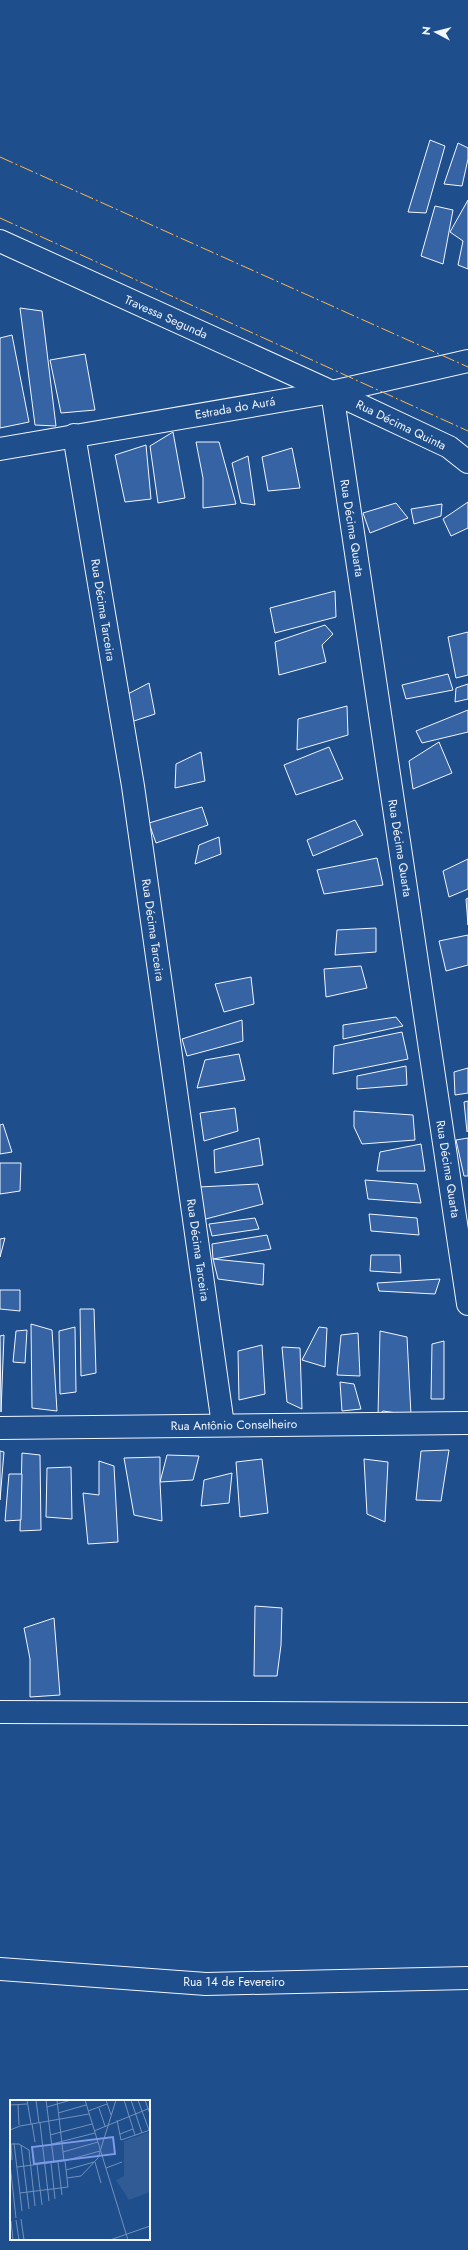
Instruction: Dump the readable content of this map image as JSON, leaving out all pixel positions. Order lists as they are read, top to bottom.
{
  "streets": {
    "street": [
      "Travessa Segunda",
      "Estrada do Aurá",
      "Rua Décima Quinta",
      "Rua Décima Quarta",
      "Rua Décima Tarceira",
      "Rua Antônio Conselheiro",
      "Rua 14 de Fevereiro"
    ]
  },
  "crossings": [
    ["Travessa Segunda", "Estrada do Aurá"],
    ["Travessa Segunda", "Rua Décima Quinta"],
    ["Travessa Segunda", "Rua Décima Quarta"],
    ["Estrada do Aurá", "Rua Décima Quinta"],
    ["Estrada do Aurá", "Rua Décima Quarta"],
    ["Estrada do Aurá", "Rua Décima Tarceira"],
    ["Rua Décima Quinta", "Rua Décima Quarta"],
    ["Rua Décima Tarceira", "Rua Antônio Conselheiro"]
  ],
  "north": "left"
}
